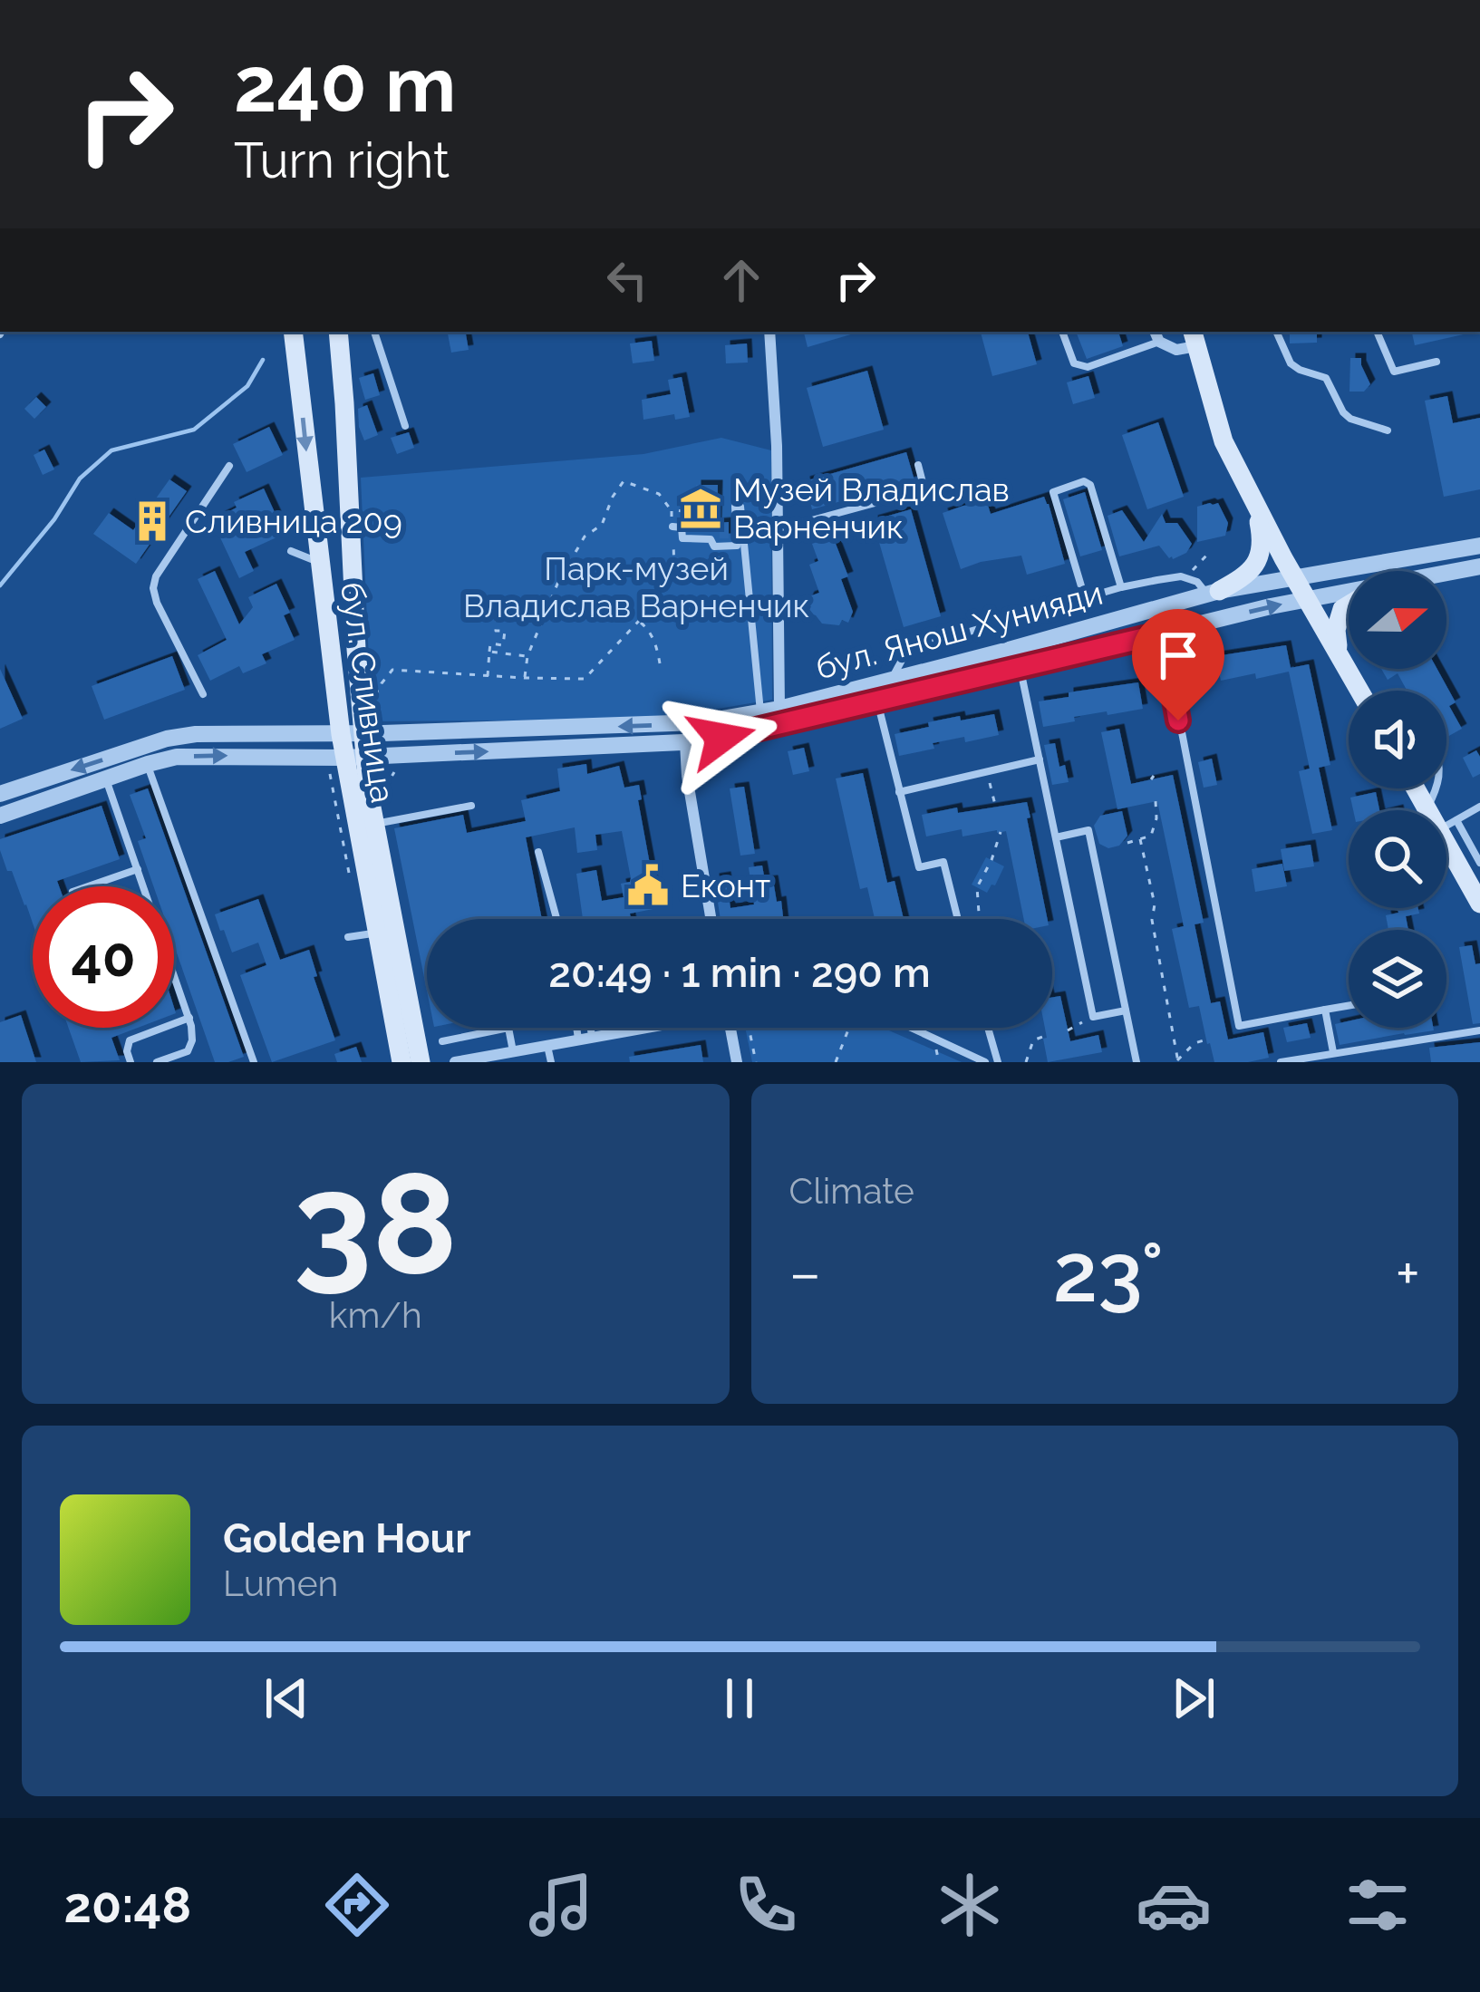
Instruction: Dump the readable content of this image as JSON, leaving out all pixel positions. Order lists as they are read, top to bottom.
{
  "streets": {
    "main road": ["бул. Сливница"],
    "street": ["бул. Янош Хунияди"]
  },
  "crossings": [
    ["бул. Янош Хунияди", "бул. Сливница"]
  ],
  "parks": ["Парк-музей Владислав Варненчик"],
  "places": {
    "museum": ["Музей Владислав Варненчик"],
    "building": ["Сливница 209"],
    "public building": ["Еконт"]
  },
  "north": "right",
  "page": {
    "turn": ["240 m", "Turn right"],
    "limit": "40",
    "trip": "20:49 · 1 min · 290 m",
    "tile": [
      ["38", "km/h"],
      "Climate"
    ],
    "heat": ["−", "23°", "+"],
    "song": ["Golden Hour", "Lumen"],
    "tabs": "20:48"
  }
}
